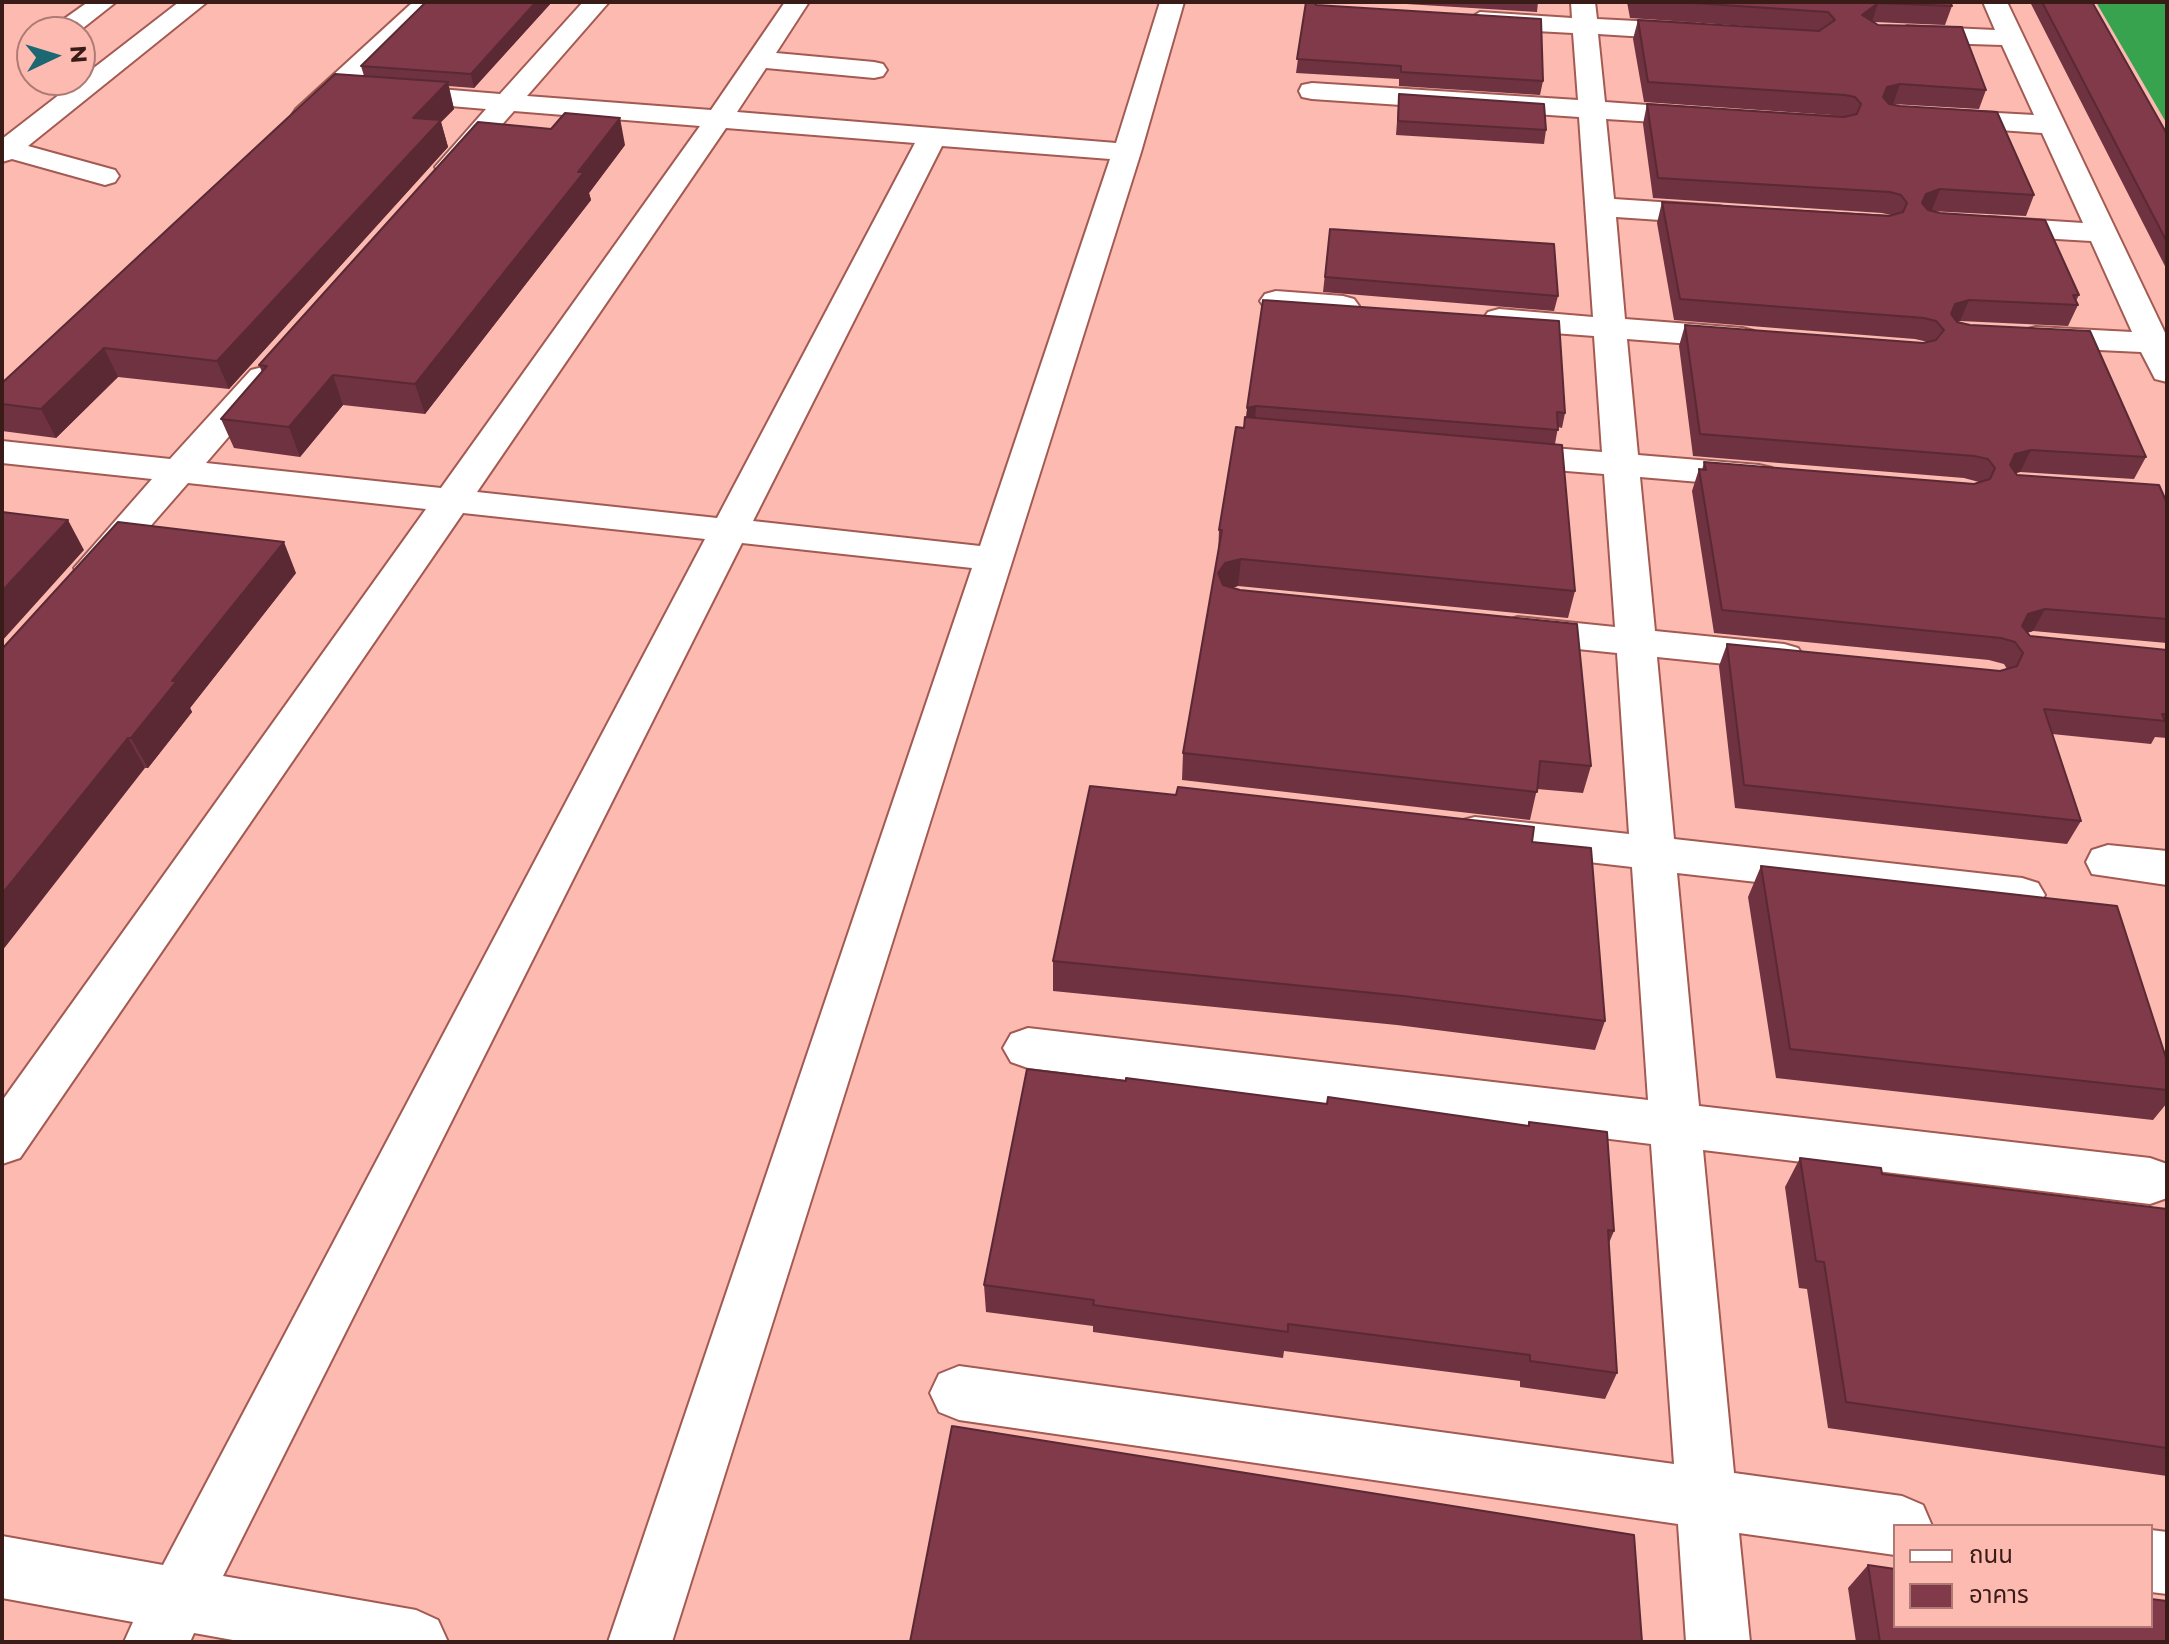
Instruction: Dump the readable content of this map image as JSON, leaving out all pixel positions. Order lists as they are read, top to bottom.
{
  "legend": ["ถนน", "อาคาร"],
  "north": "right"
}
